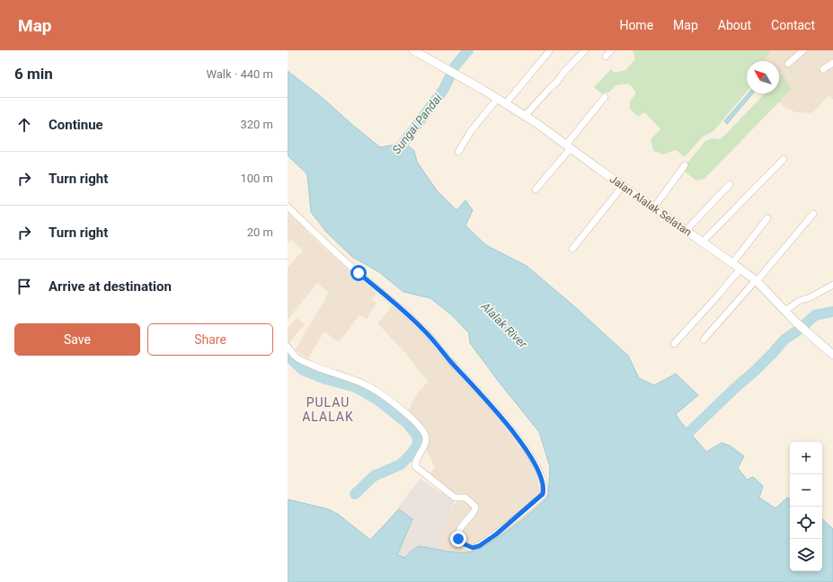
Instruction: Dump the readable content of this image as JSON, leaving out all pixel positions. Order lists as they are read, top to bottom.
{
  "streets": {
    "street": ["Jalan Alalak Selatan"]
  },
  "districts": ["PULAU ALALAK"],
  "water": ["Sungai Pandai", "Alalak River"],
  "north": "top left",
  "page": {
    "header": "Map",
    "nav": [
      "Home",
      "Map",
      "About",
      "Contact"
    ],
    "heading": ["6 min", "Walk · 440 m"],
    "list": [
      ["Continue", "320 m"],
      ["Turn right", "100 m"],
      ["Turn right", "20 m"],
      "Arrive at destination"
    ],
    "buttons": ["Save", "Share"],
    "map_buttons": ["+", "−"]
  }
}
